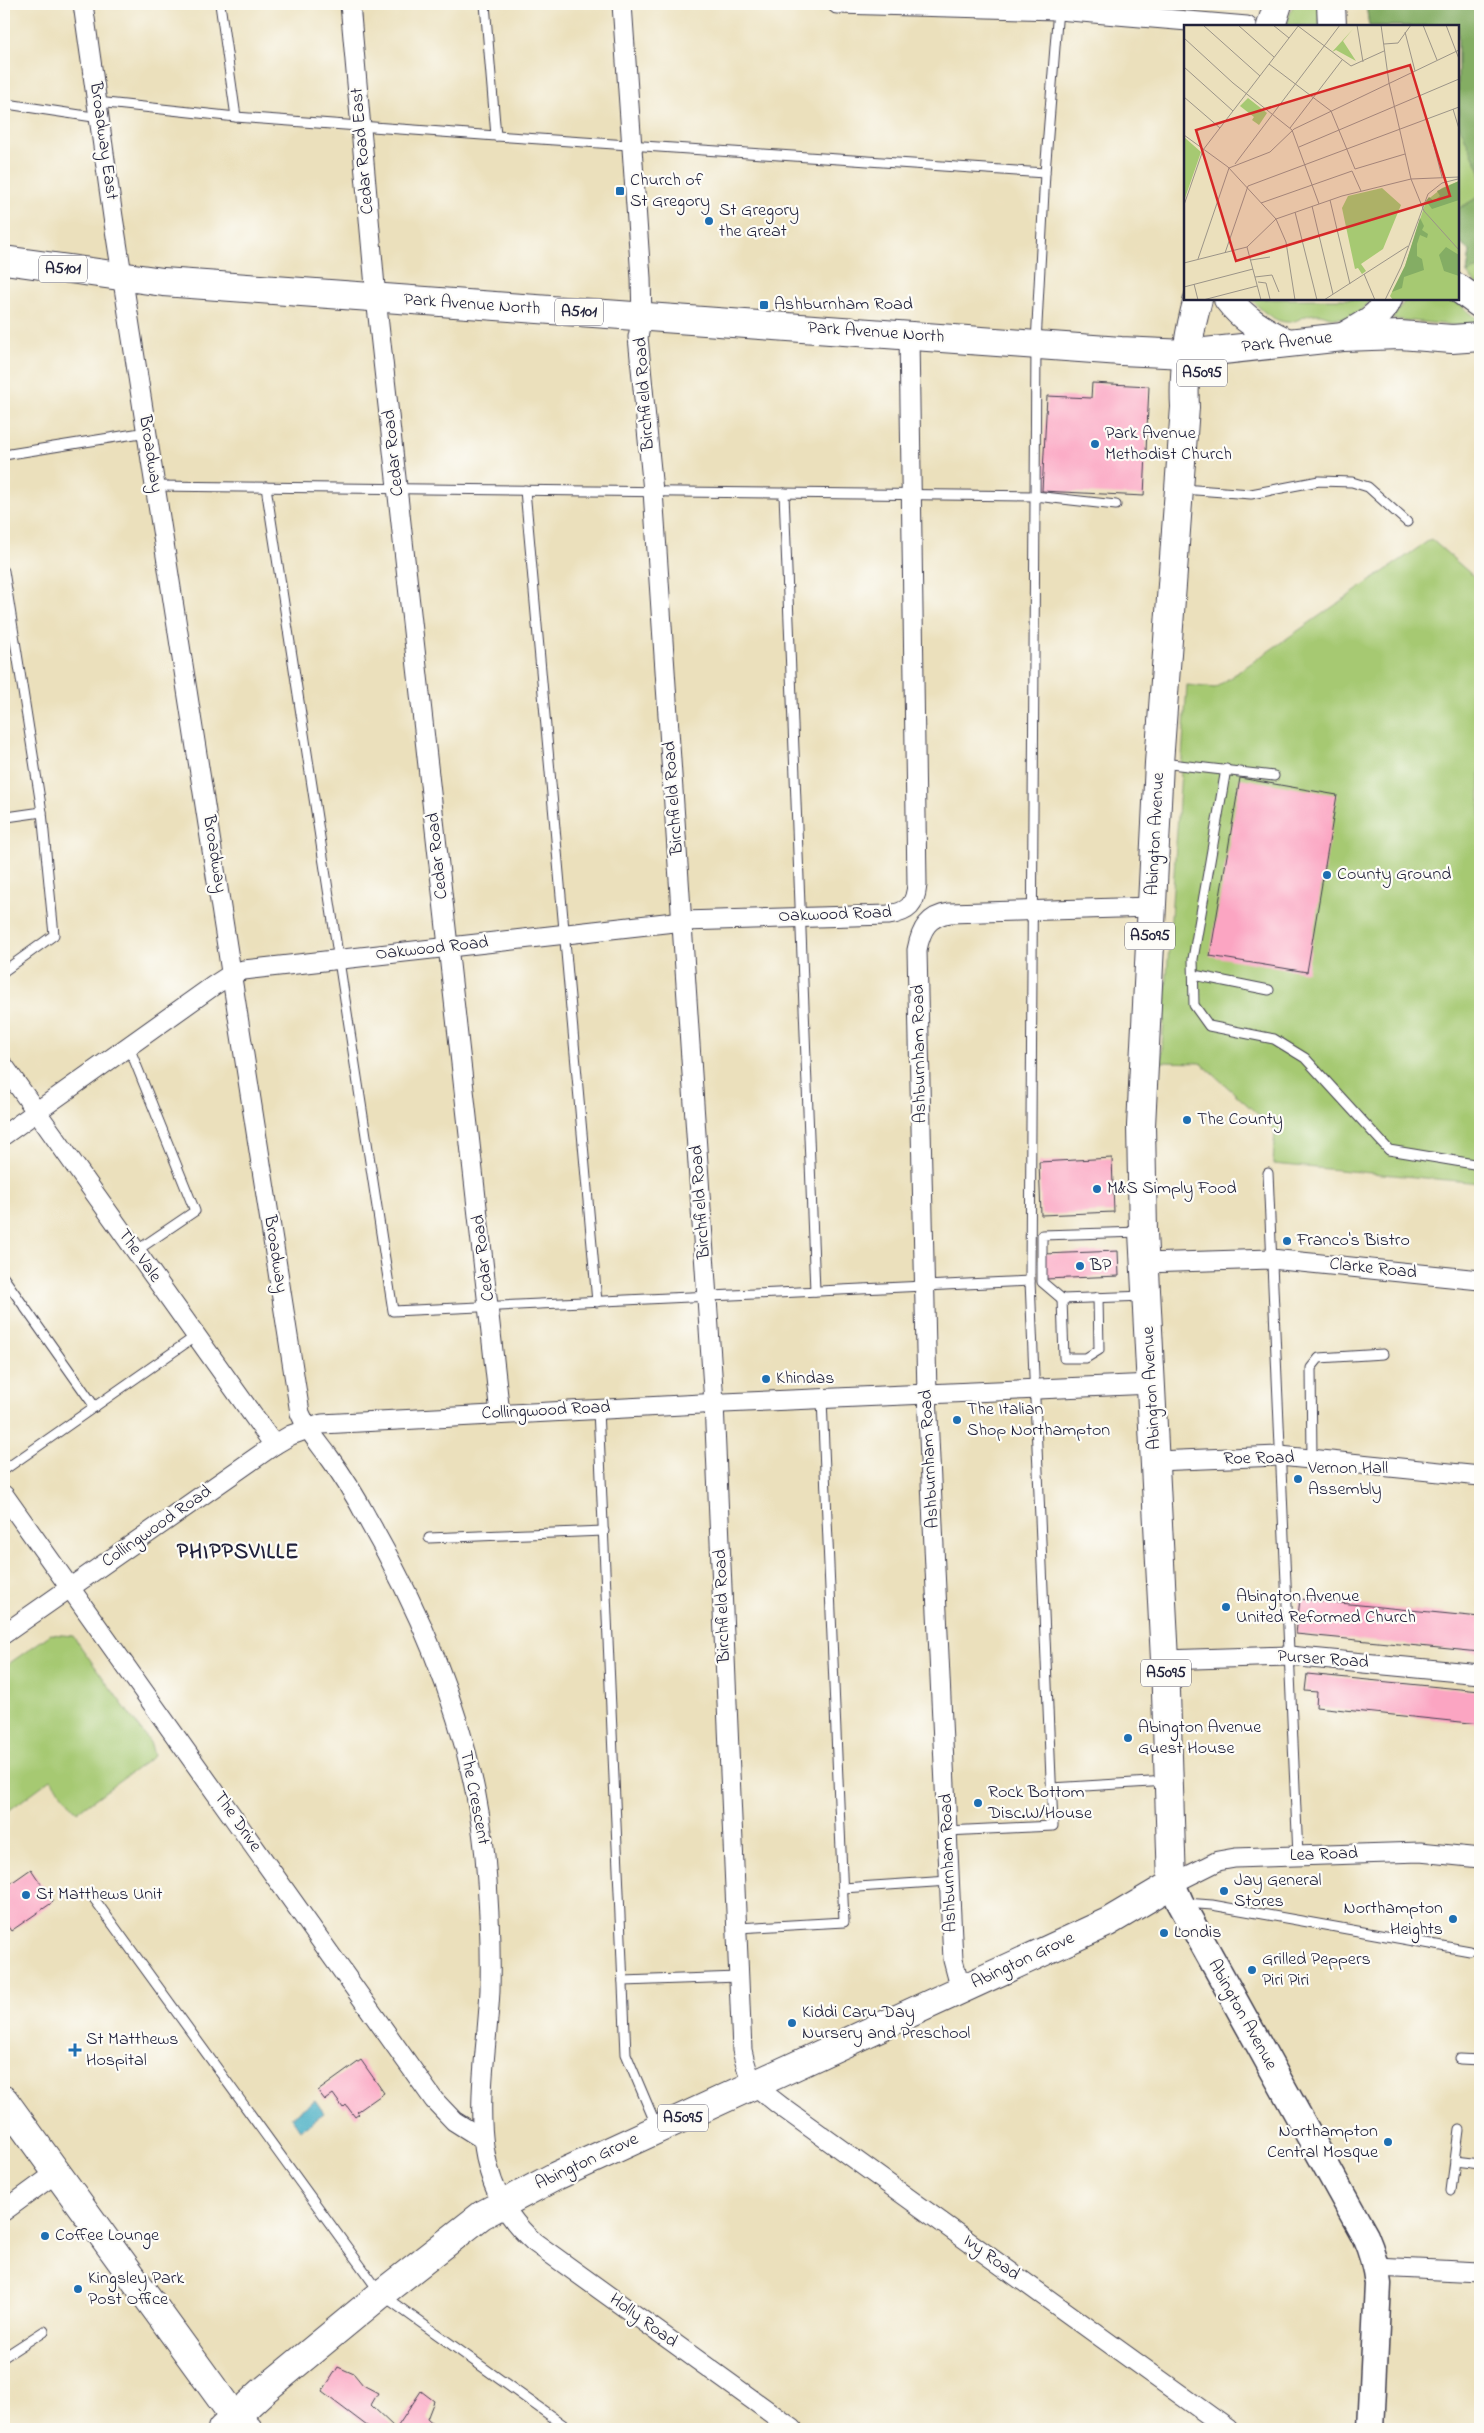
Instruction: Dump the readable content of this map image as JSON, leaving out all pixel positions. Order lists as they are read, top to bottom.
{
  "streets": {
    "main road": [
      "A5101",
      "Park Avenue North",
      "Park Avenue",
      "A5095",
      "Abington Avenue",
      "Abington Grove"
    ],
    "street": [
      "Broadway East",
      "Cedar Road East",
      "Birchfield Road",
      "Cedar Road",
      "Broadway",
      "Oakwood Road",
      "Ashburnham Road",
      "The Vale",
      "Clarke Road",
      "Collingwood Road",
      "Roe Road",
      "Purser Road",
      "The Crescent",
      "The Drive",
      "Lea Road",
      "Ivy Road",
      "Holly Road"
    ]
  },
  "crossings": [
    ["Broadway East", "Park Avenue North"],
    ["Broadway East", "Broadway"],
    ["Cedar Road East", "Park Avenue North"],
    ["Cedar Road East", "Cedar Road"],
    ["A5101", "Park Avenue North"],
    ["A5101", "Park Avenue"],
    ["A5101", "A5095"],
    ["A5101", "Abington Avenue"],
    ["Park Avenue North", "Park Avenue"],
    ["Park Avenue North", "A5095"],
    ["Park Avenue North", "Birchfield Road"],
    ["Park Avenue North", "Cedar Road"],
    ["Park Avenue North", "Broadway"],
    ["Park Avenue", "A5095"],
    ["Park Avenue", "Abington Avenue"],
    ["A5095", "Abington Avenue"],
    ["Birchfield Road", "Oakwood Road"],
    ["Birchfield Road", "Collingwood Road"],
    ["Birchfield Road", "Abington Grove"],
    ["Birchfield Road", "Ivy Road"],
    ["Cedar Road", "Oakwood Road"],
    ["Cedar Road", "Collingwood Road"],
    ["Broadway", "Oakwood Road"],
    ["Broadway", "Collingwood Road"],
    ["Broadway", "The Crescent"],
    ["Abington Avenue", "Clarke Road"],
    ["Abington Avenue", "Collingwood Road"],
    ["Abington Avenue", "Roe Road"],
    ["Abington Avenue", "Purser Road"],
    ["Abington Avenue", "Lea Road"],
    ["Abington Avenue", "Abington Grove"],
    ["Oakwood Road", "The Vale"],
    ["Ashburnham Road", "Collingwood Road"],
    ["Ashburnham Road", "Abington Grove"],
    ["The Vale", "Collingwood Road"],
    ["Collingwood Road", "The Crescent"],
    ["Collingwood Road", "The Drive"],
    ["The Crescent", "The Drive"],
    ["The Crescent", "Abington Grove"],
    ["The Crescent", "Holly Road"],
    ["Lea Road", "Abington Grove"],
    ["Abington Grove", "Ivy Road"],
    ["Abington Grove", "Holly Road"]
  ],
  "districts": ["PHIPPSVILLE"],
  "places": {
    "transit": ["Church of St Gregory", "Ashburnham Road"],
    "other": [
      "St Gregory the Great",
      "Park Avenue Methodist Church",
      "County Ground",
      "The County",
      "M&S Simply Food",
      "Franco's Bistro",
      "BP",
      "Khindas",
      "The Italian Shop Northampton",
      "Vernon Hall Assembly",
      "Abington Avenue United Reformed Church",
      "Abington Avenue Guest House",
      "Rock Bottom Disc.W/House",
      "Jay General Stores",
      "St Matthews Unit",
      "Northampton Heights",
      "Londis",
      "Grilled Peppers Piri Piri",
      "Kiddi Caru Day Nursery and Preschool",
      "Northampton Central Mosque",
      "Coffee Lounge",
      "Kingsley Park Post Office"
    ],
    "health": ["St Matthews Hospital"]
  }
}
